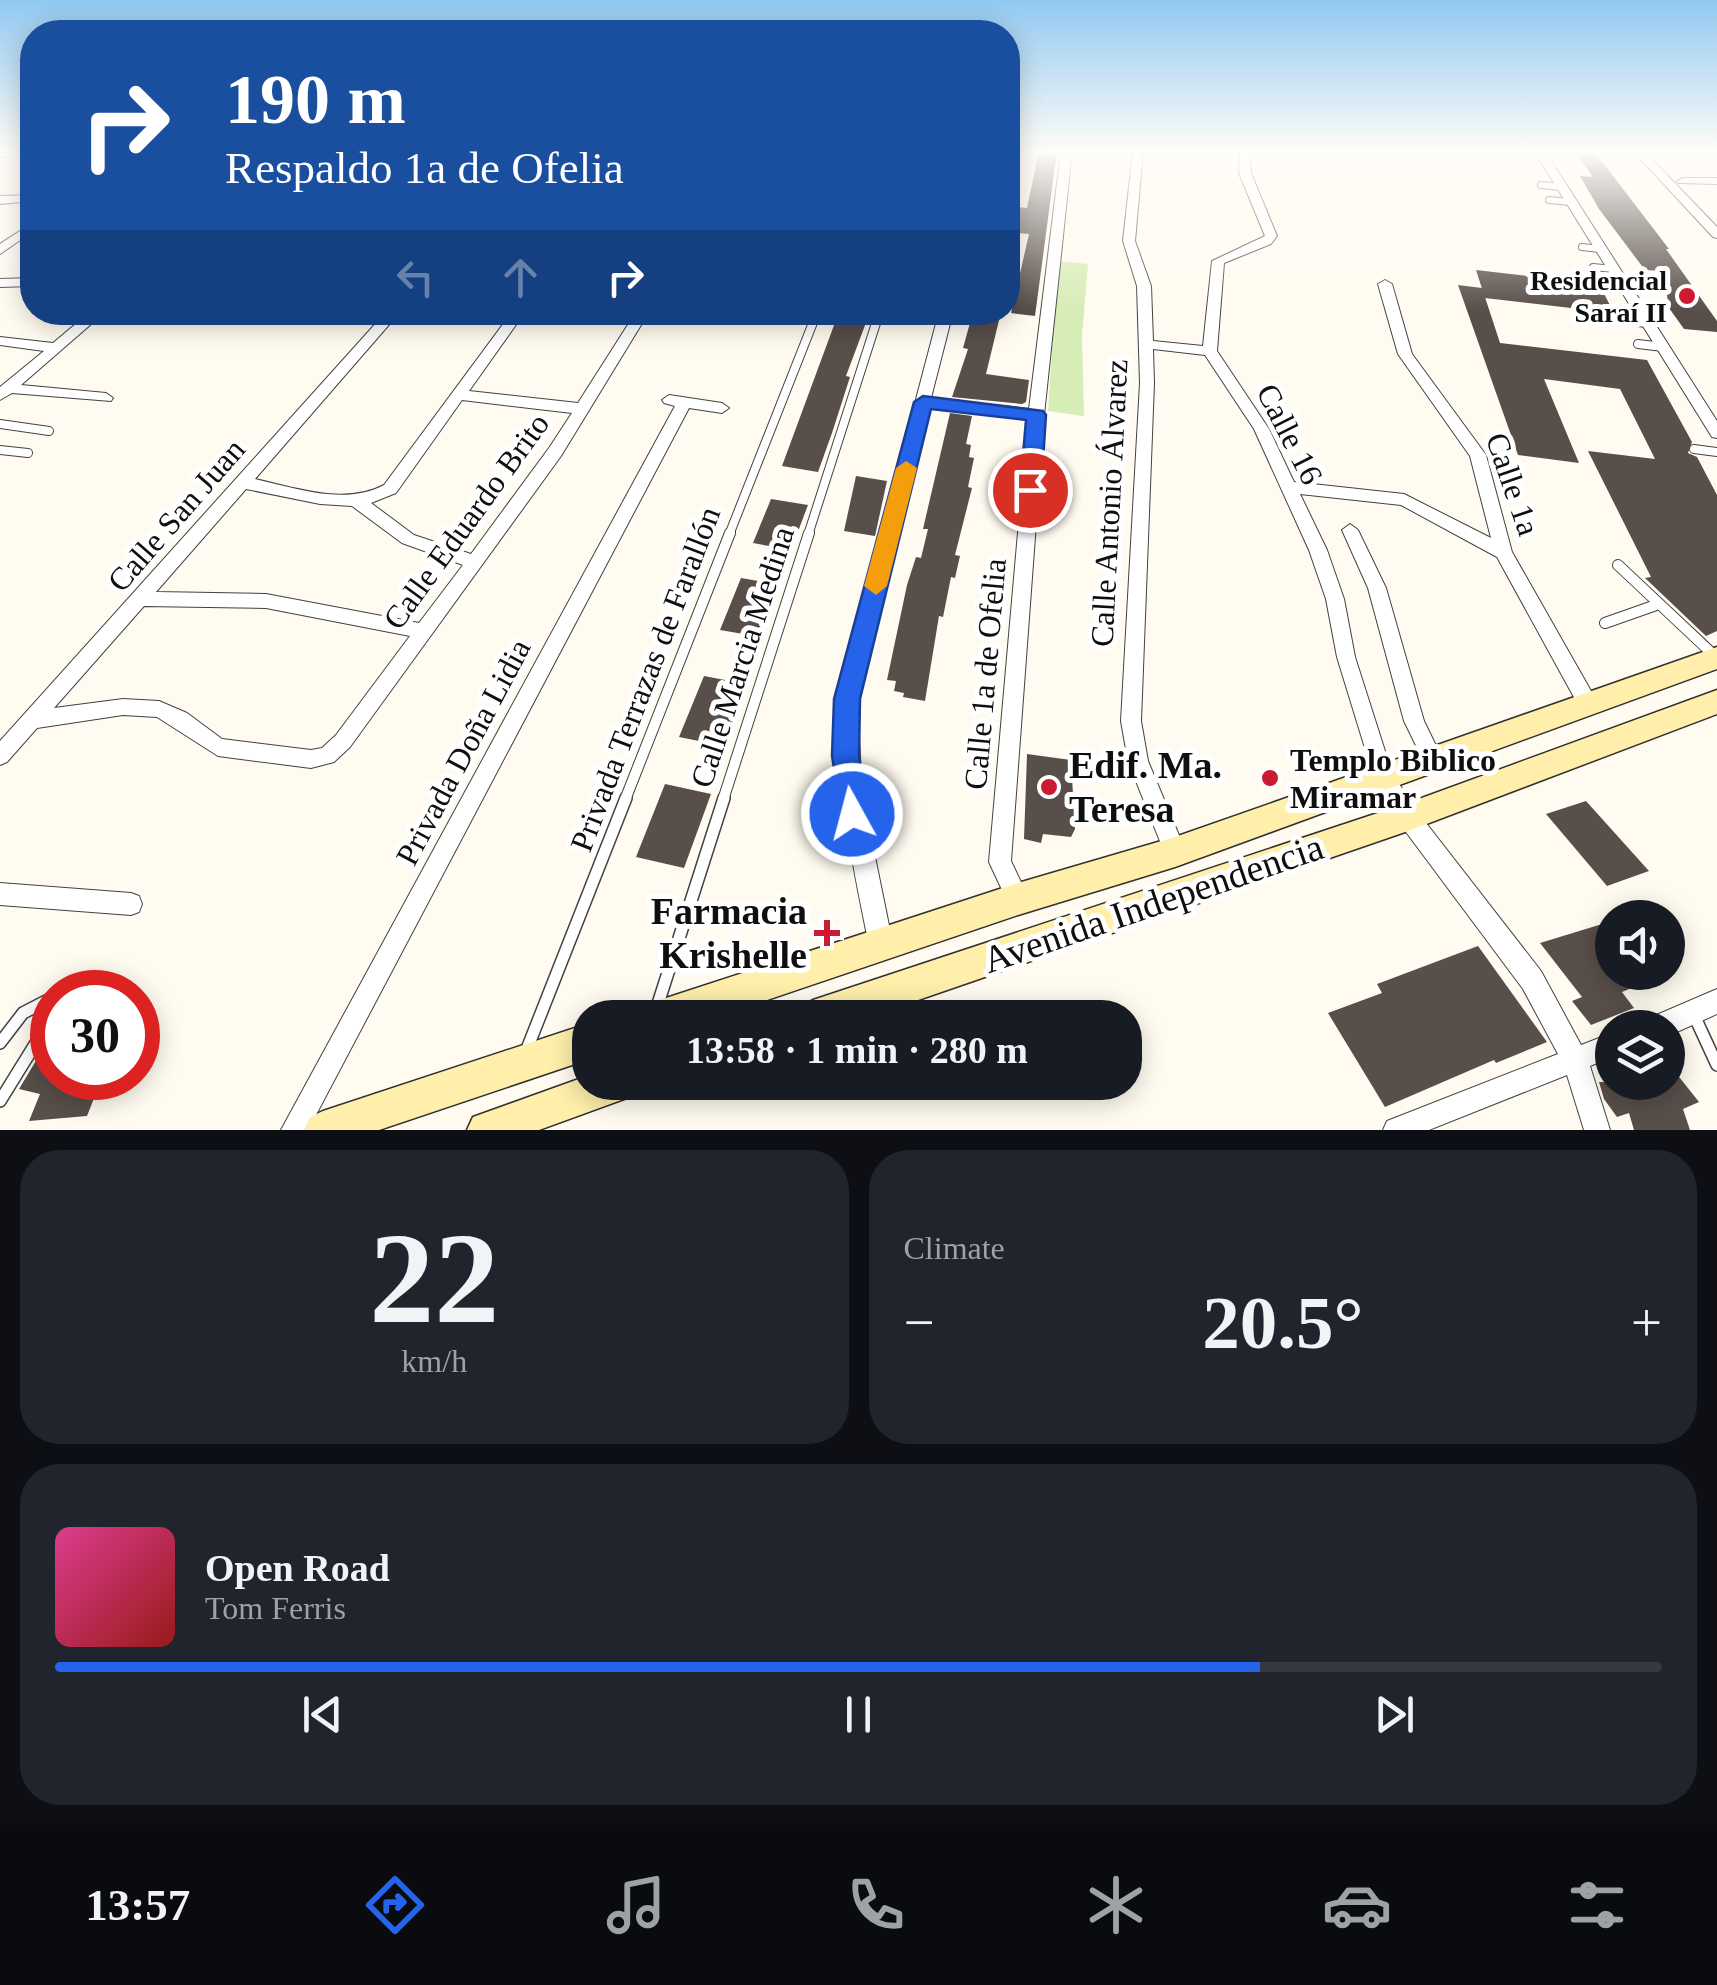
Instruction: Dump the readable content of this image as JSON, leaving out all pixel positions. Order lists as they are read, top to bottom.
{
  "streets": {
    "main road": ["Avenida Independencia"],
    "street": [
      "Calle 16",
      "Calle 1a",
      "Calle Antonio Álvarez",
      "Calle San Juan",
      "Calle Eduardo Brito",
      "Calle 1a de Ofelia",
      "Privada Doña Lidia"
    ],
    "lane": ["Calle Marcia Medina", "Privada Terrazas de Farallón"]
  },
  "crossings": [
    ["Calle 16", "Avenida Independencia"],
    ["Calle 1a", "Avenida Independencia"],
    ["Calle Antonio Álvarez", "Avenida Independencia"],
    ["Calle San Juan", "Calle Eduardo Brito"],
    ["Calle 1a de Ofelia", "Avenida Independencia"]
  ],
  "places": {
    "other": ["Residencial Saraí II", "Templo Biblico Miramar", "Edif. Ma. Teresa"],
    "health": ["Farmacia Krishelle"]
  },
  "page": {
    "turn": ["190 m", "Respaldo 1a de Ofelia"],
    "limit": "30",
    "trip": "13:58 · 1 min · 280 m",
    "tile": [
      ["22", "km/h"],
      "Climate"
    ],
    "heat": ["−", "20.5°", "+"],
    "song": ["Open Road", "Tom Ferris"],
    "tabs": "13:57"
  }
}
